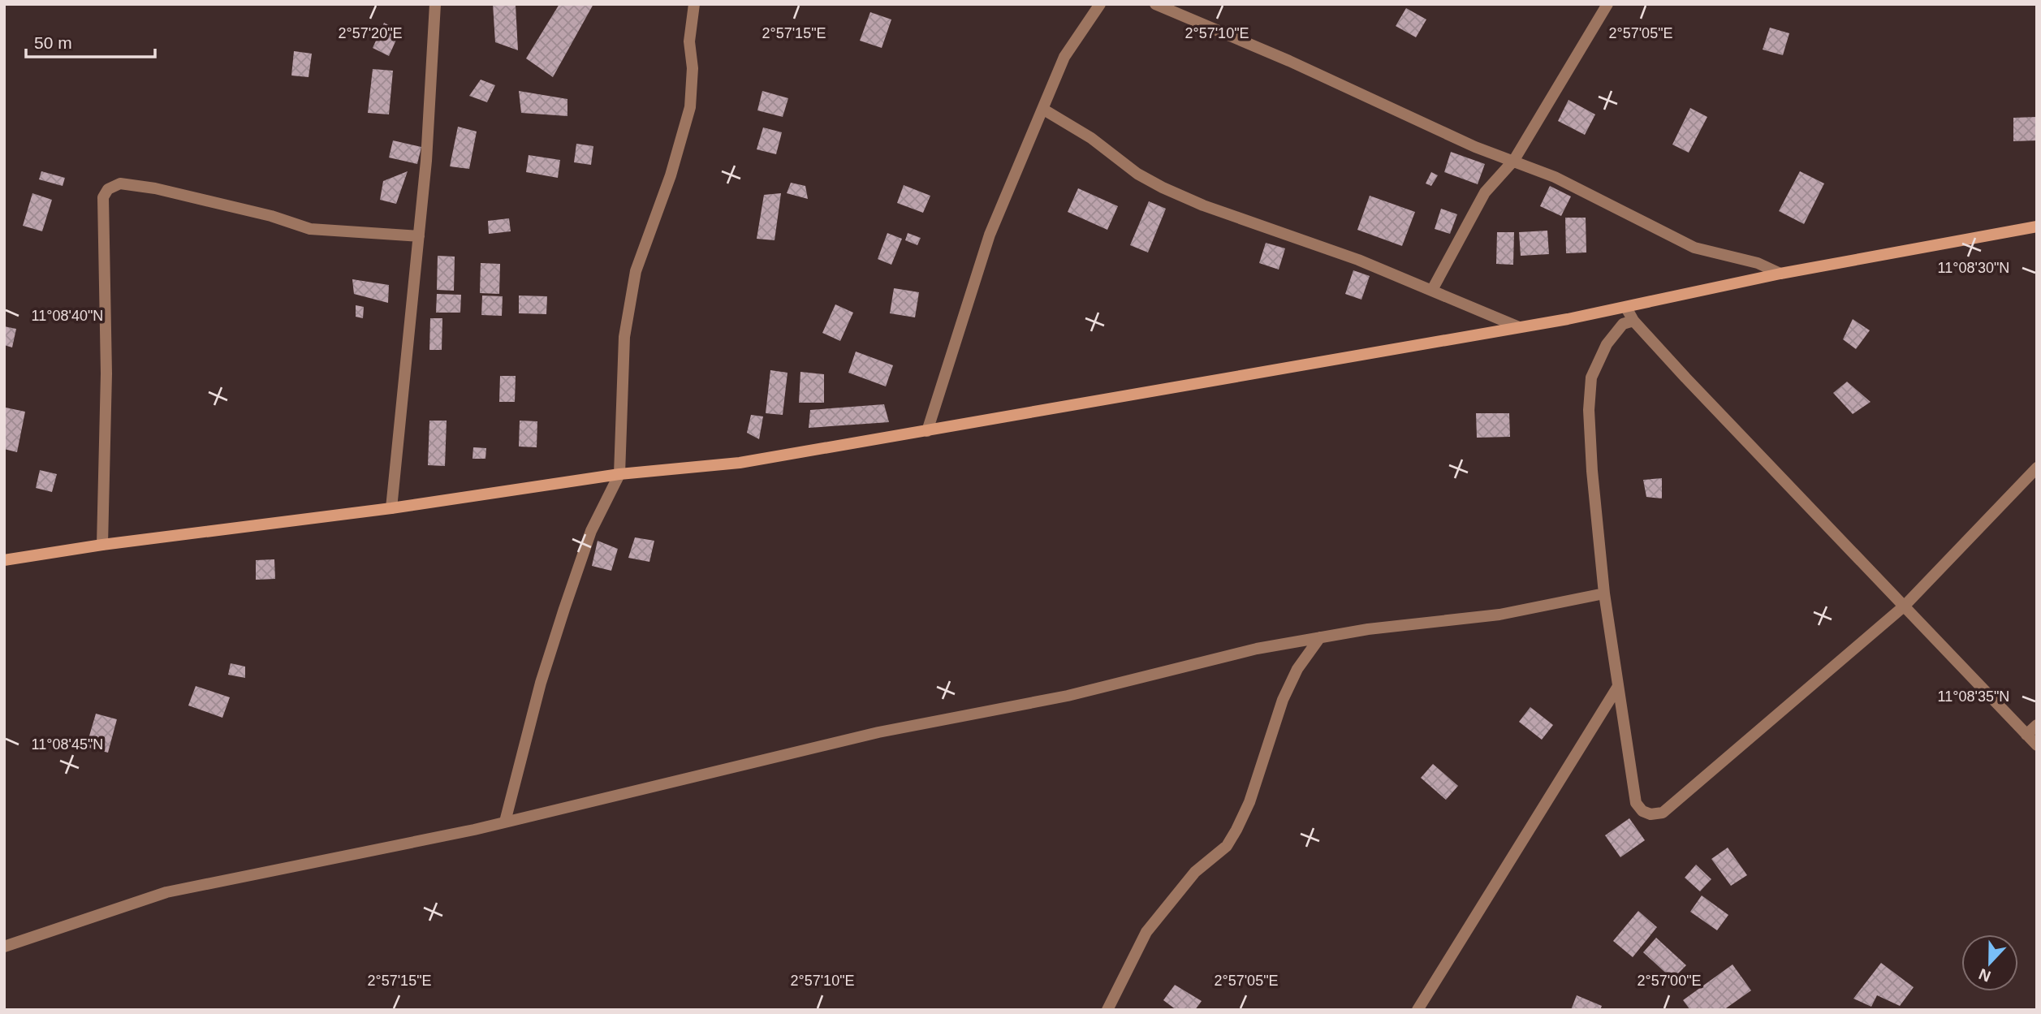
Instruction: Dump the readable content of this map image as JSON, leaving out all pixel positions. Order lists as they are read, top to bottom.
{
  "scale_bar": "50 m",
  "north": "bottom",
  "coordinates": [
    "2°57'15\"E",
    "2°57'10\"E",
    "2°57'20\"E",
    "2°57'05\"E",
    "11°08'30\"N",
    "11°08'40\"N",
    "11°08'35\"N",
    "11°08'45\"N",
    "2°57'00\"E"
  ]
}
